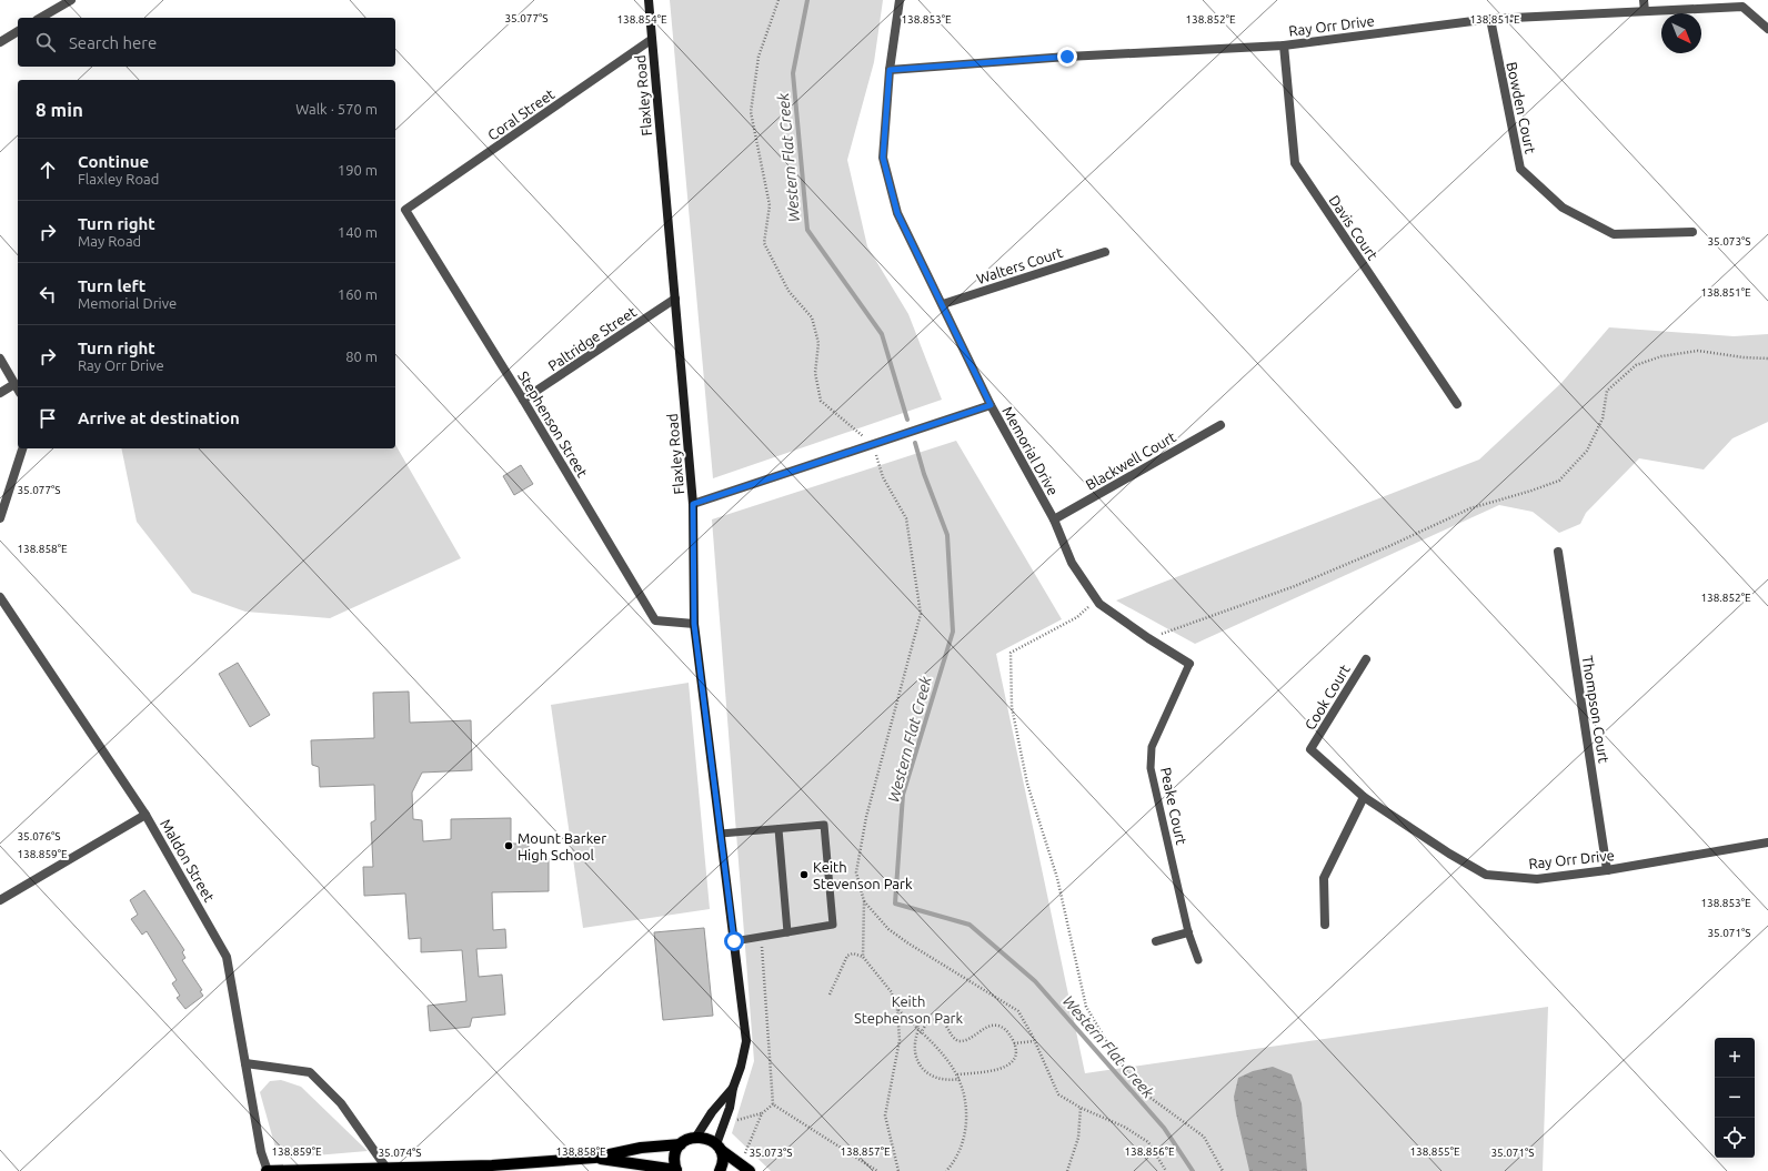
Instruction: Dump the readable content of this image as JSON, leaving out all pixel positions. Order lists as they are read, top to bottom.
{
  "streets": {
    "main road": ["Flaxley Road"],
    "street": [
      "Ray Orr Drive",
      "Bowden Court",
      "Coral Street",
      "Davis Court",
      "Walters Court",
      "Paltridge Street",
      "Stephenson Street",
      "Memorial Drive",
      "Blackwell Court",
      "Cook Court",
      "Thompson Court",
      "Maldon Street"
    ],
    "lane": ["Peake Court"]
  },
  "crossings": [
    ["Ray Orr Drive", "Bowden Court"],
    ["Ray Orr Drive", "Davis Court"],
    ["Ray Orr Drive", "Memorial Drive"],
    ["Ray Orr Drive", "Cook Court"],
    ["Ray Orr Drive", "Thompson Court"],
    ["Flaxley Road", "Coral Street"],
    ["Flaxley Road", "Paltridge Street"],
    ["Flaxley Road", "Stephenson Street"],
    ["Coral Street", "Stephenson Street"],
    ["Walters Court", "Memorial Drive"],
    ["Paltridge Street", "Stephenson Street"],
    ["Memorial Drive", "Blackwell Court"],
    ["Memorial Drive", "Peake Court"]
  ],
  "water": ["Western Flat Creek"],
  "parks": ["Keith Stephenson Park"],
  "places": ["Mount Barker High School", "Keith Stevenson Park"],
  "north": "bottom right",
  "page": {
    "search": "Search here",
    "heading": ["8 min", "Walk · 570 m"],
    "list": [
      ["Continue", "Flaxley Road", "190 m"],
      ["Turn right", "May Road", "140 m"],
      ["Turn left", "Memorial Drive", "160 m"],
      ["Turn right", "Ray Orr Drive", "80 m"],
      "Arrive at destination"
    ],
    "map_buttons": ["+", "−"]
  },
  "coordinates": [
    "35.077°S",
    "138.854°E",
    "138.853°E",
    "138.851°E",
    "138.852°E",
    "35.073°S",
    "138.858°E",
    "35.076°S",
    "138.859°E",
    "35.071°S",
    "138.857°E",
    "138.856°E",
    "138.855°E",
    "35.074°S"
  ]
}
